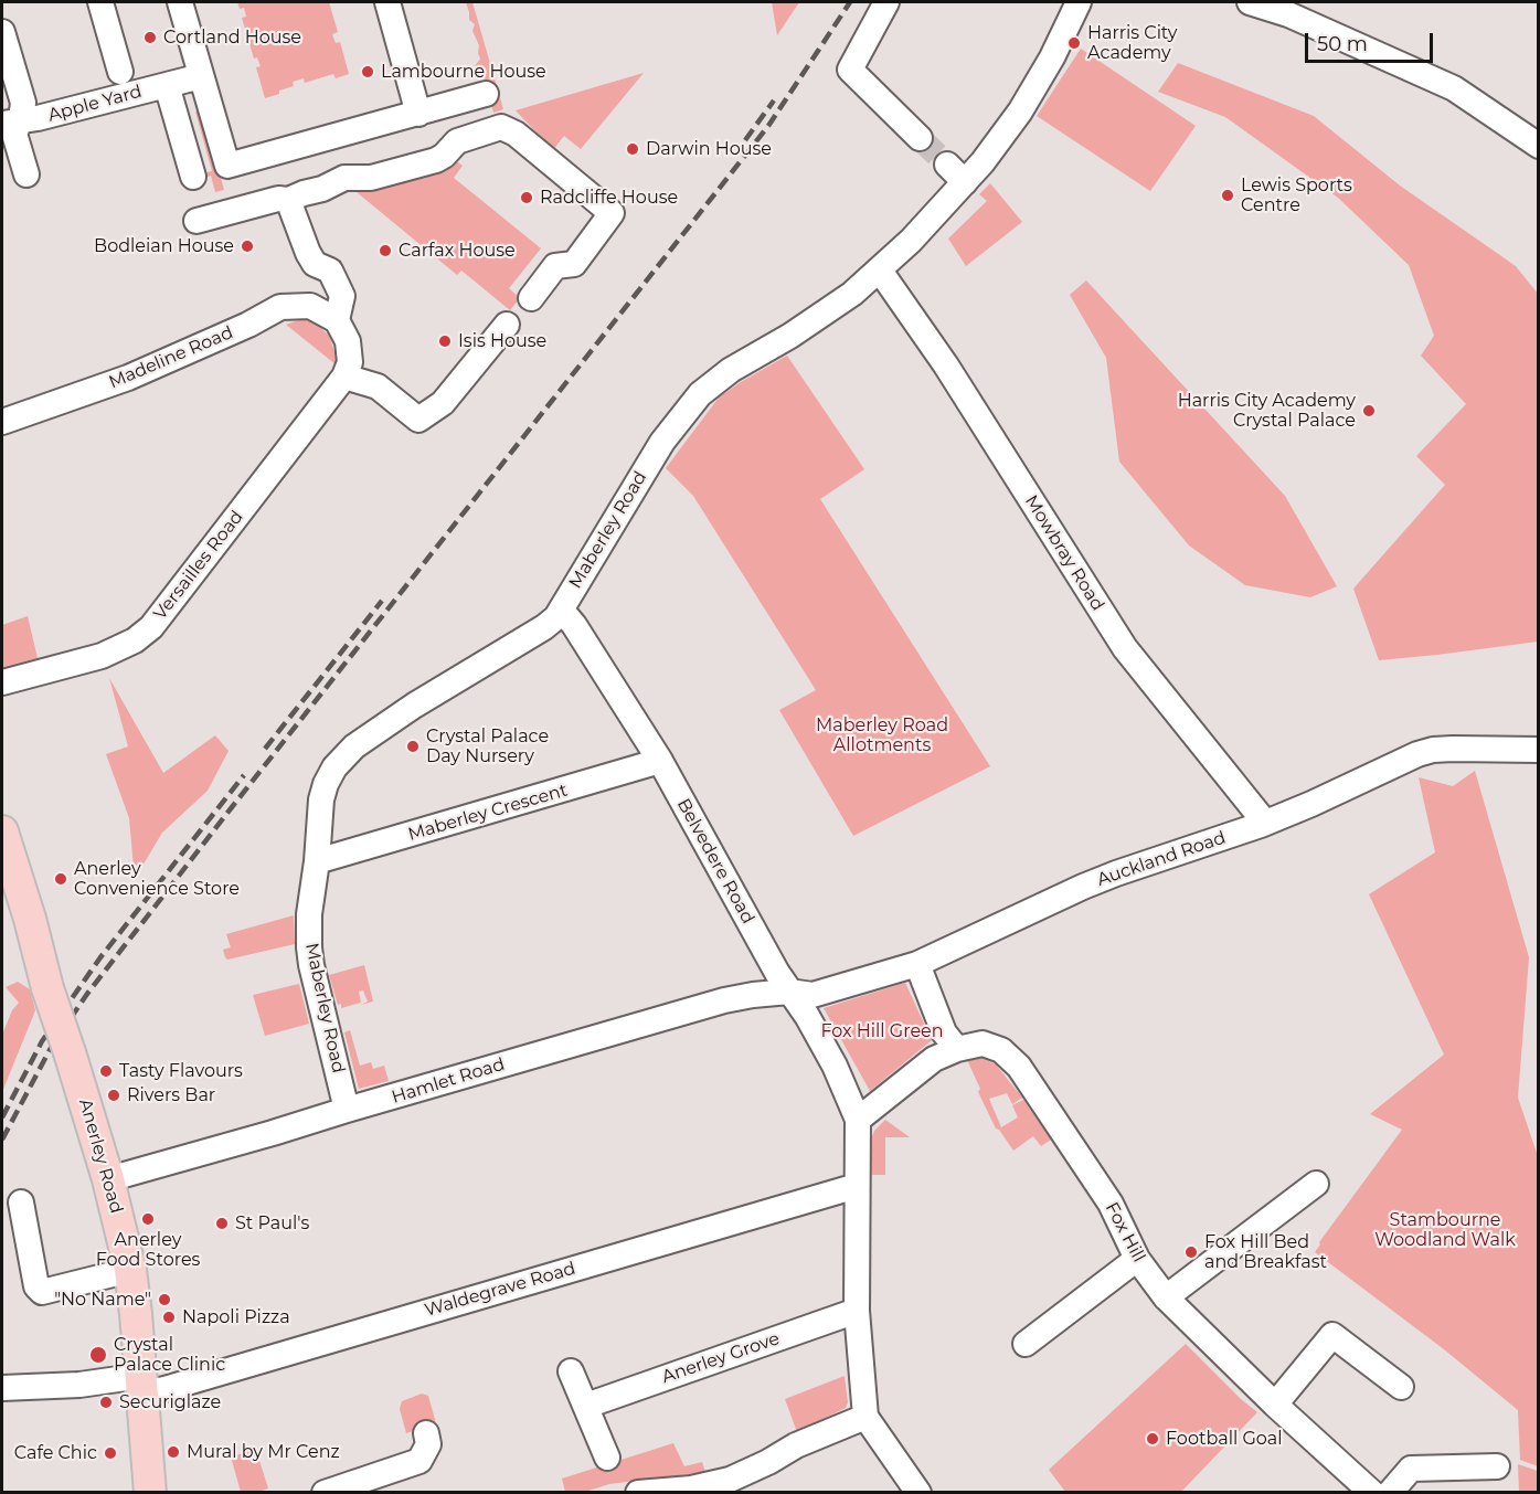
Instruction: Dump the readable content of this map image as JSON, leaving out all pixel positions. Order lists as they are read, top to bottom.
{
  "streets": {
    "main road": ["Anerley Road"],
    "street": [
      "Apple Yard",
      "Madeline Road",
      "Maberley Road",
      "Mowbray Road",
      "Versailles Road",
      "Maberley Crescent",
      "Auckland Road",
      "Belvedere Road",
      "Hamlet Road",
      "Fox Hill",
      "Waldegrave Road",
      "Anerley Grove"
    ]
  },
  "crossings": [
    ["Maberley Road", "Mowbray Road"],
    ["Maberley Road", "Maberley Crescent"],
    ["Maberley Road", "Belvedere Road"],
    ["Maberley Road", "Hamlet Road"],
    ["Mowbray Road", "Auckland Road"],
    ["Maberley Crescent", "Belvedere Road"],
    ["Auckland Road", "Belvedere Road"],
    ["Auckland Road", "Hamlet Road"],
    ["Belvedere Road", "Hamlet Road"],
    ["Belvedere Road", "Waldegrave Road"],
    ["Belvedere Road", "Anerley Grove"],
    ["Hamlet Road", "Anerley Road"],
    ["Anerley Road", "Waldegrave Road"]
  ],
  "parks": ["Maberley Road Allotments", "Fox Hill Green", "Stambourne Woodland Walk"],
  "places": [
    "Cortland House",
    "Harris City Academy",
    "Lambourne House",
    "Darwin House",
    "Lewis Sports Centre",
    "Radcliffe House",
    "Bodleian House",
    "Carfax House",
    "Isis House",
    "Harris City Academy Crystal Palace",
    "Crystal Palace Day Nursery",
    "Anerley Convenience Store",
    "Tasty Flavours",
    "Rivers Bar",
    "Anerley Food Stores",
    "St Paul's",
    "Fox Hill Bed and Breakfast",
    "\"No Name\"",
    "Napoli Pizza",
    "Crystal Palace Clinic",
    "Securiglaze",
    "Football Goal",
    "Mural by Mr Cenz",
    "Cafe Chic"
  ],
  "scale_bar": "50 m"
}
